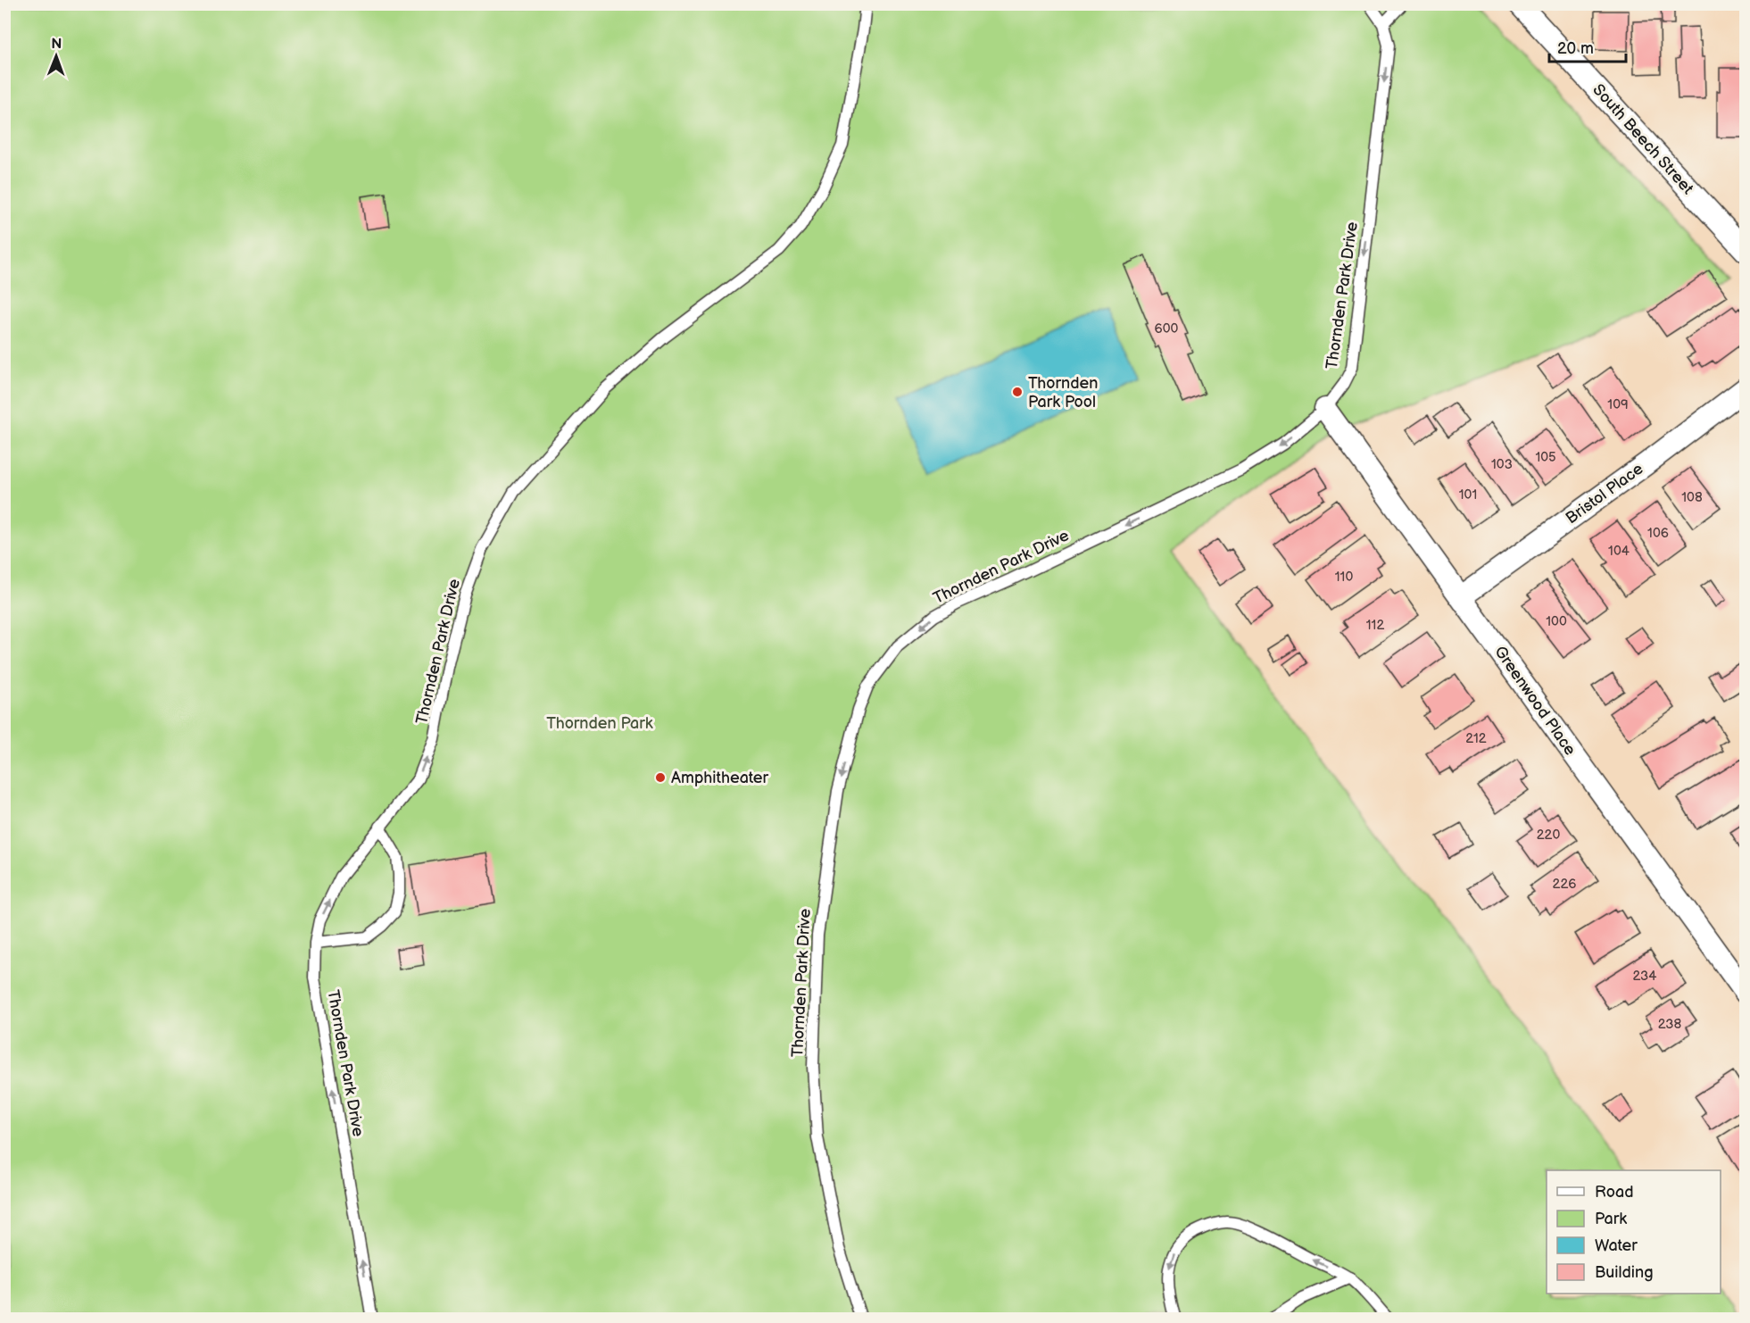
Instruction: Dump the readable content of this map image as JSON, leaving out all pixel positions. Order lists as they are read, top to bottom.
{
  "streets": {
    "street": ["South Beech Street", "Bristol Place", "Greenwood Place"],
    "lane": ["Thornden Park Drive"]
  },
  "crossings": [
    ["Thornden Park Drive", "Greenwood Place"],
    ["Bristol Place", "Greenwood Place"]
  ],
  "parks": ["Thornden Park"],
  "places": ["Thornden Park Pool", "Amphitheater"],
  "house_numbers": [
    "600",
    "109",
    "105",
    "103",
    "101",
    "108",
    "106",
    "104",
    "110",
    "100",
    "112",
    "212",
    "220",
    "226",
    "234",
    "238"
  ],
  "legend": [
    "Road",
    "Park",
    "Water",
    "Building"
  ],
  "scale_bar": "20 m",
  "north": "top"
}
